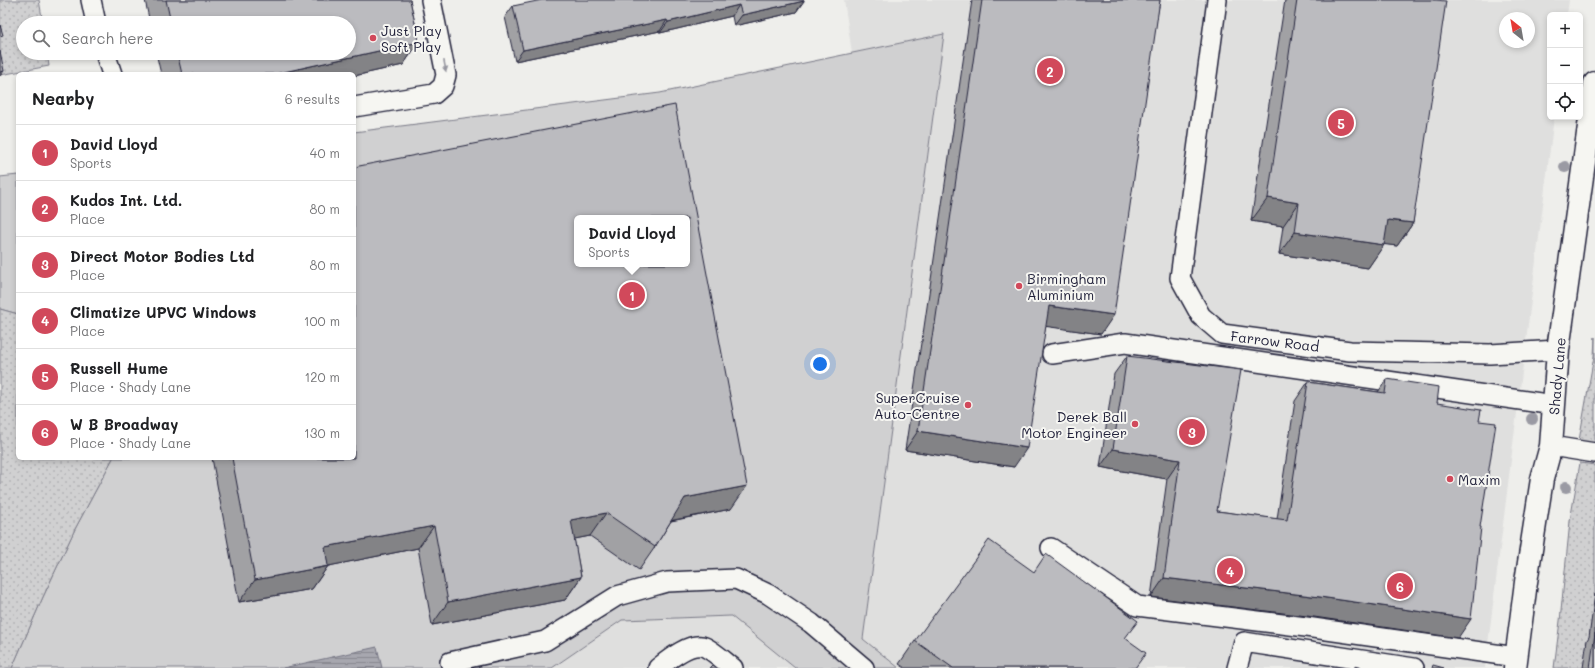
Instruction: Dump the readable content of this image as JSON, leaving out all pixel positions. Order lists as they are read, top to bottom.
{
  "streets": {
    "street": ["Shady Lane"],
    "lane": ["Farrow Road"]
  },
  "crossings": [
    ["Farrow Road", "Shady Lane"]
  ],
  "places": [
    "Just Play Soft Play",
    "Birmingham Aluminium",
    "SuperCruise Auto-Centre",
    "Derek Ball Motor Engineer",
    "Maxim"
  ],
  "north": "top left",
  "page": {
    "map_buttons": ["+", "−"],
    "search": "Search here",
    "pins": [
      "2",
      "5",
      "1",
      "3",
      "4",
      "6"
    ],
    "heading": ["Nearby", "6 results"],
    "list": [
      {
        "mark": "1",
        "name": "David Lloyd",
        "note": "Sports",
        "value": "40 m"
      },
      {
        "mark": "2",
        "name": "Kudos Int. Ltd.",
        "note": "Place",
        "value": "80 m"
      },
      {
        "mark": "3",
        "name": "Direct Motor Bodies Ltd",
        "note": "Place",
        "value": "80 m"
      },
      {
        "mark": "4",
        "name": "Climatize UPVC Windows",
        "note": "Place",
        "value": "100 m"
      },
      {
        "mark": "5",
        "name": "Russell Hume",
        "note": "Place · Shady Lane",
        "value": "120 m"
      },
      {
        "mark": "6",
        "name": "W B Broadway",
        "note": "Place · Shady Lane",
        "value": "130 m"
      }
    ],
    "popup": ["David Lloyd", "Sports"]
  }
}
